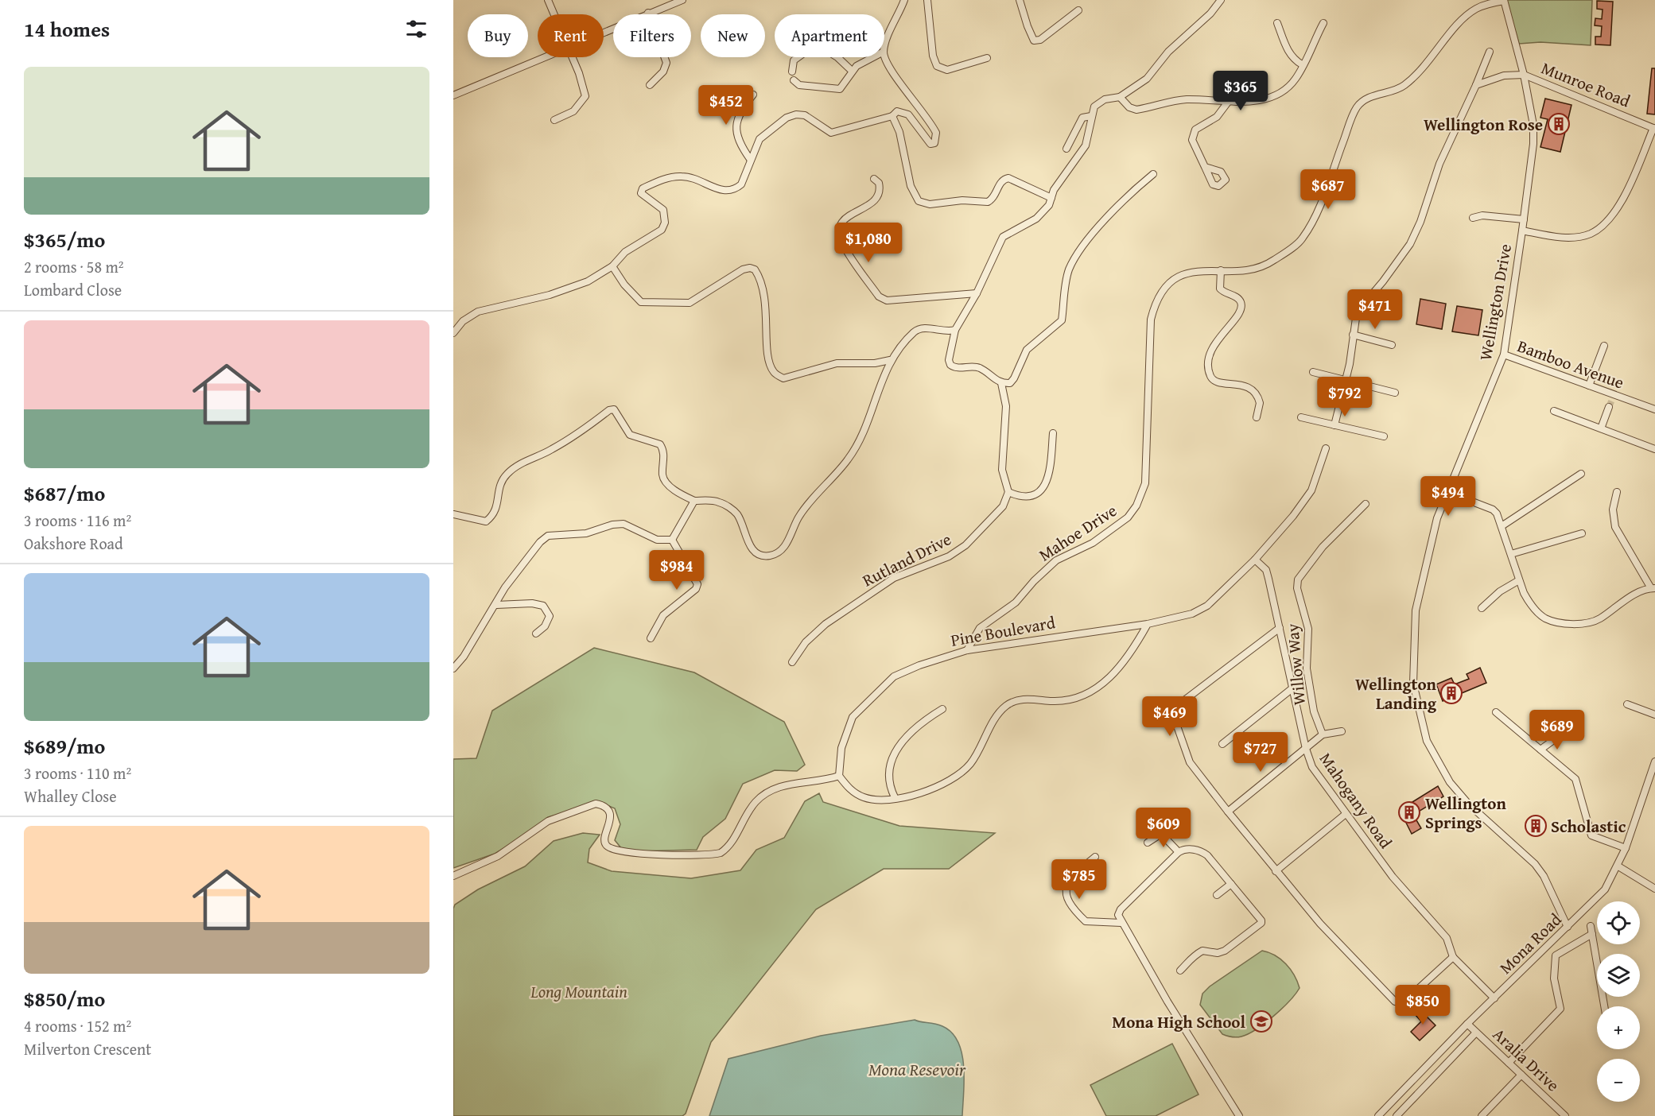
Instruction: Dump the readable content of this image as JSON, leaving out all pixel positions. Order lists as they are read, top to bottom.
{
  "streets": {
    "street": [
      "Munroe Road",
      "Wellington Drive",
      "Bamboo Avenue",
      "Mahoe Drive",
      "Rutland Drive",
      "Pine Boulevard",
      "Willow Way",
      "Mahogany Road",
      "Mona Road",
      "Aralia Drive"
    ]
  },
  "crossings": [
    ["Munroe Road", "Wellington Drive"],
    ["Munroe Road", "Mahoe Drive"],
    ["Wellington Drive", "Bamboo Avenue"],
    ["Wellington Drive", "Mona Road"],
    ["Mahoe Drive", "Pine Boulevard"],
    ["Pine Boulevard", "Mahogany Road"],
    ["Mona Road", "Aralia Drive"]
  ],
  "water": ["Mona Resevoir"],
  "parks": ["Long Mountain"],
  "places": {
    "building": [
      "Wellington Rose",
      "Wellington Landing",
      "Wellington Springs",
      "Scholastic"
    ],
    "school or university": ["Mona High School"]
  },
  "page": {
    "heading": "14 homes",
    "chip": [
      "Buy",
      "Rent",
      "Filters",
      "New",
      "Apartment"
    ],
    "list": [
      {
        "name": "$365/mo",
        "note": "2 rooms · 58 m² · Lombard Close"
      },
      {
        "name": "$687/mo",
        "note": "3 rooms · 116 m² · Oakshore Road"
      },
      {
        "name": "$689/mo",
        "note": "3 rooms · 110 m² · Whalley Close"
      },
      {
        "name": "$850/mo",
        "note": "4 rooms · 152 m² · Milverton Crescent"
      }
    ],
    "price": [
      "$365",
      "$452",
      "$687",
      "$1,080",
      "$471",
      "$792",
      "$494",
      "$984",
      "$469",
      "$689",
      "$727",
      "$609",
      "$785",
      "$850"
    ],
    "map_buttons": ["+", "−"]
  }
}
